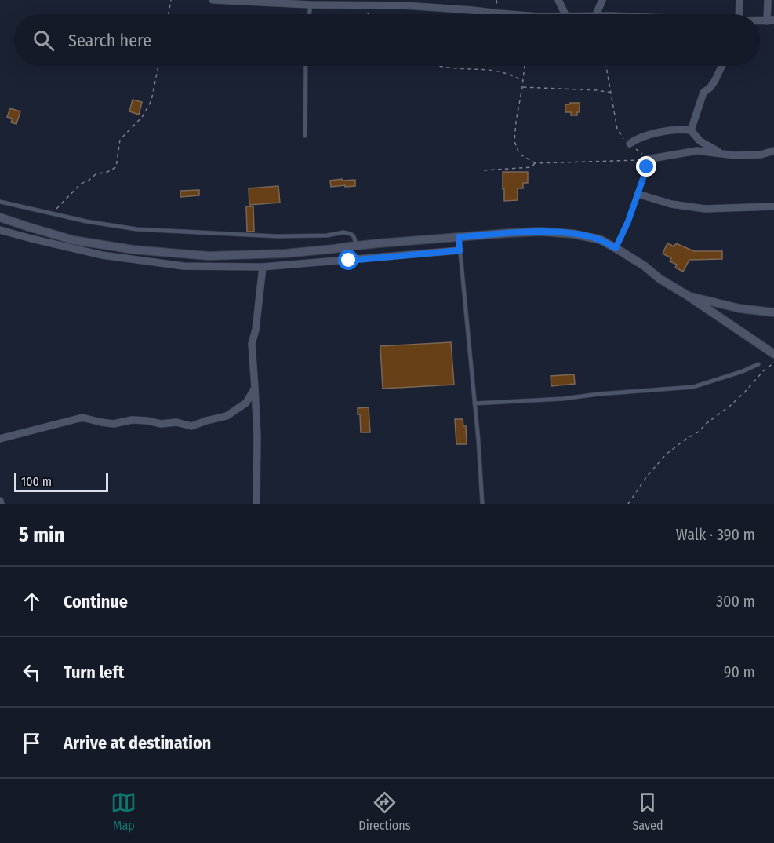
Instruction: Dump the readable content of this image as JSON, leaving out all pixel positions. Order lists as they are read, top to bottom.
{
  "scale_bar": "100 m",
  "page": {
    "search": "Search here",
    "scale": "100 m",
    "heading": ["5 min", "Walk · 390 m"],
    "list": [
      ["Continue", "300 m"],
      ["Turn left", "90 m"],
      "Arrive at destination"
    ],
    "nav": ["Map", "Directions", "Saved"]
  }
}
